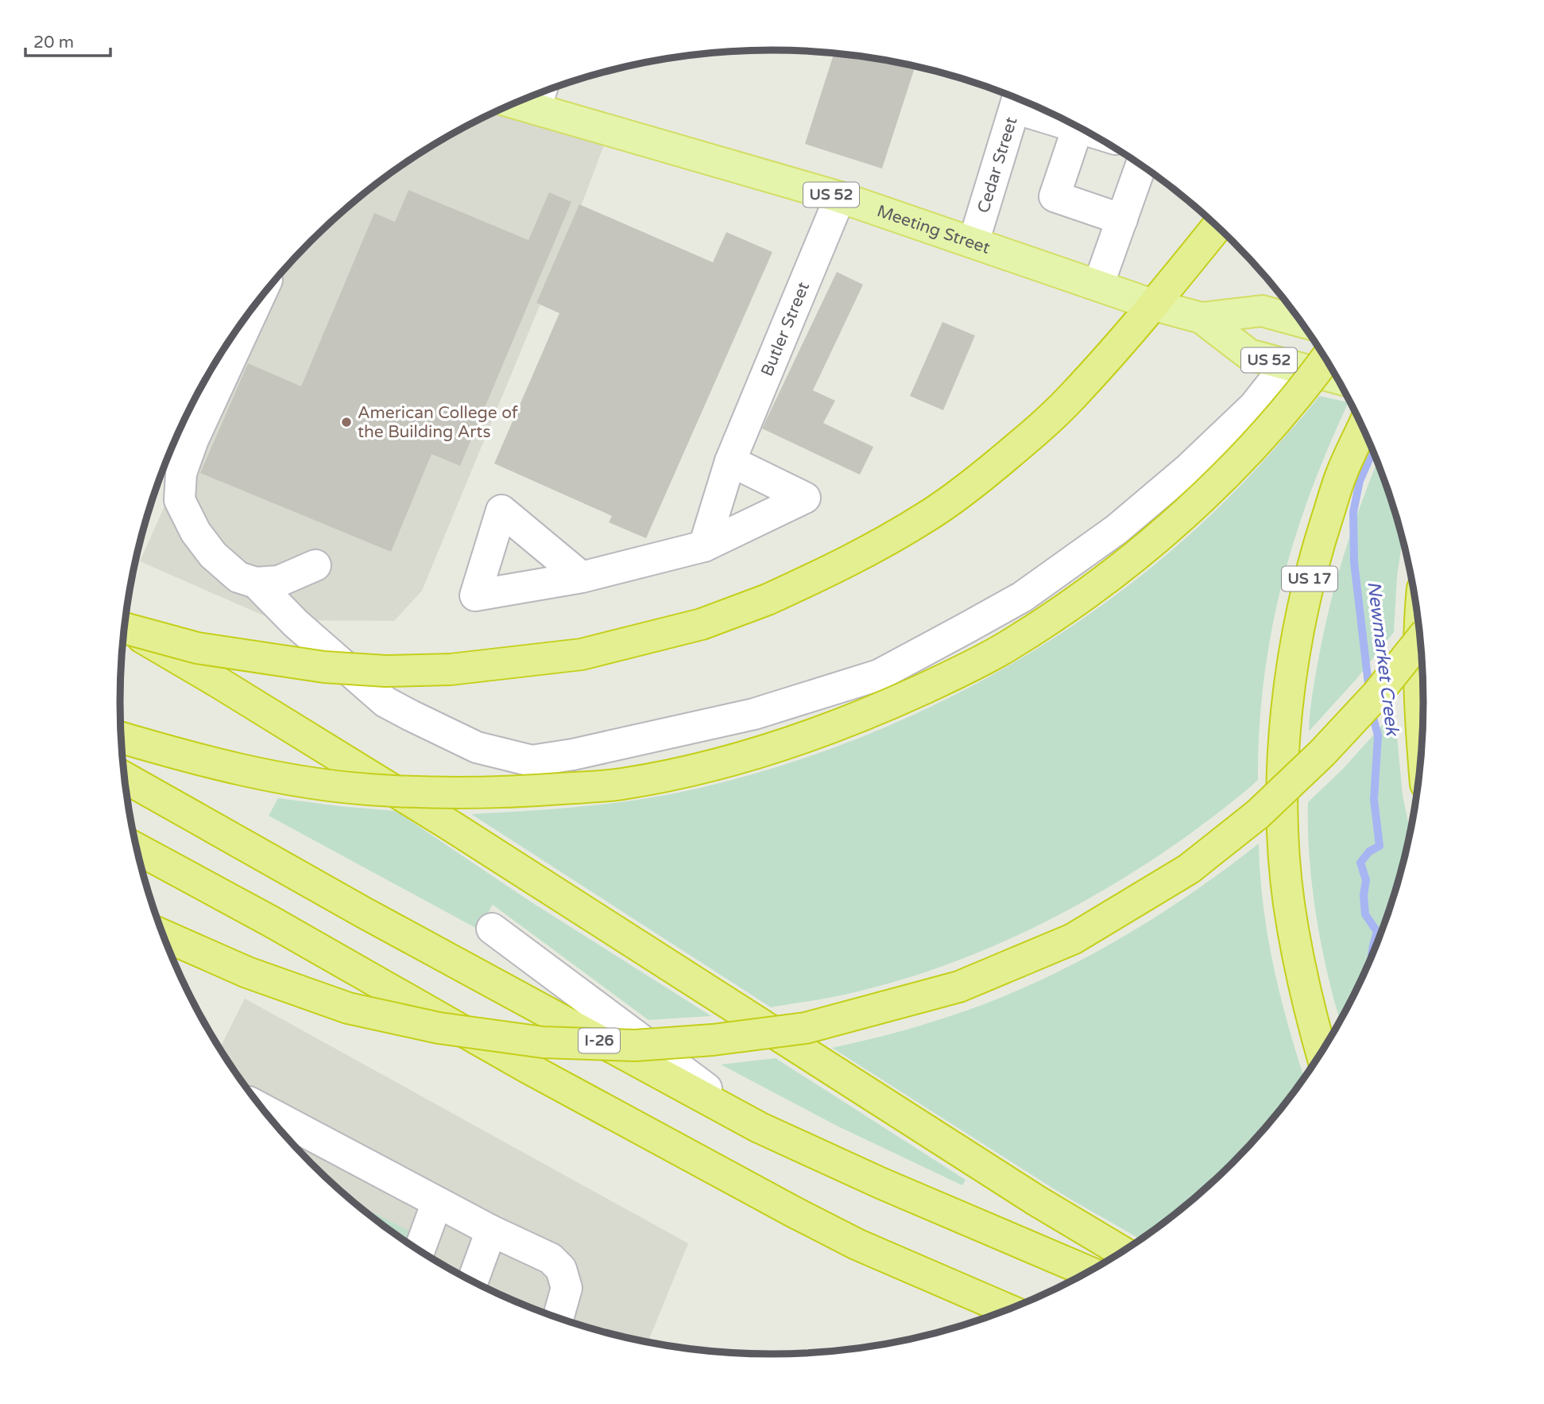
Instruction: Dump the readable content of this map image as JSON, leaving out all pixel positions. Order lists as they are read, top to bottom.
{
  "streets": {
    "highway": ["US 17", "I-26"],
    "main road": ["US 52", "Meeting Street"],
    "street": ["Cedar Street", "Butler Street"]
  },
  "crossings": [
    ["Cedar Street", "Meeting Street"],
    ["Meeting Street", "Butler Street"]
  ],
  "water": ["Newmarket Creek"],
  "places": ["American College of the Building Arts"],
  "scale_bar": "20 m"
}
